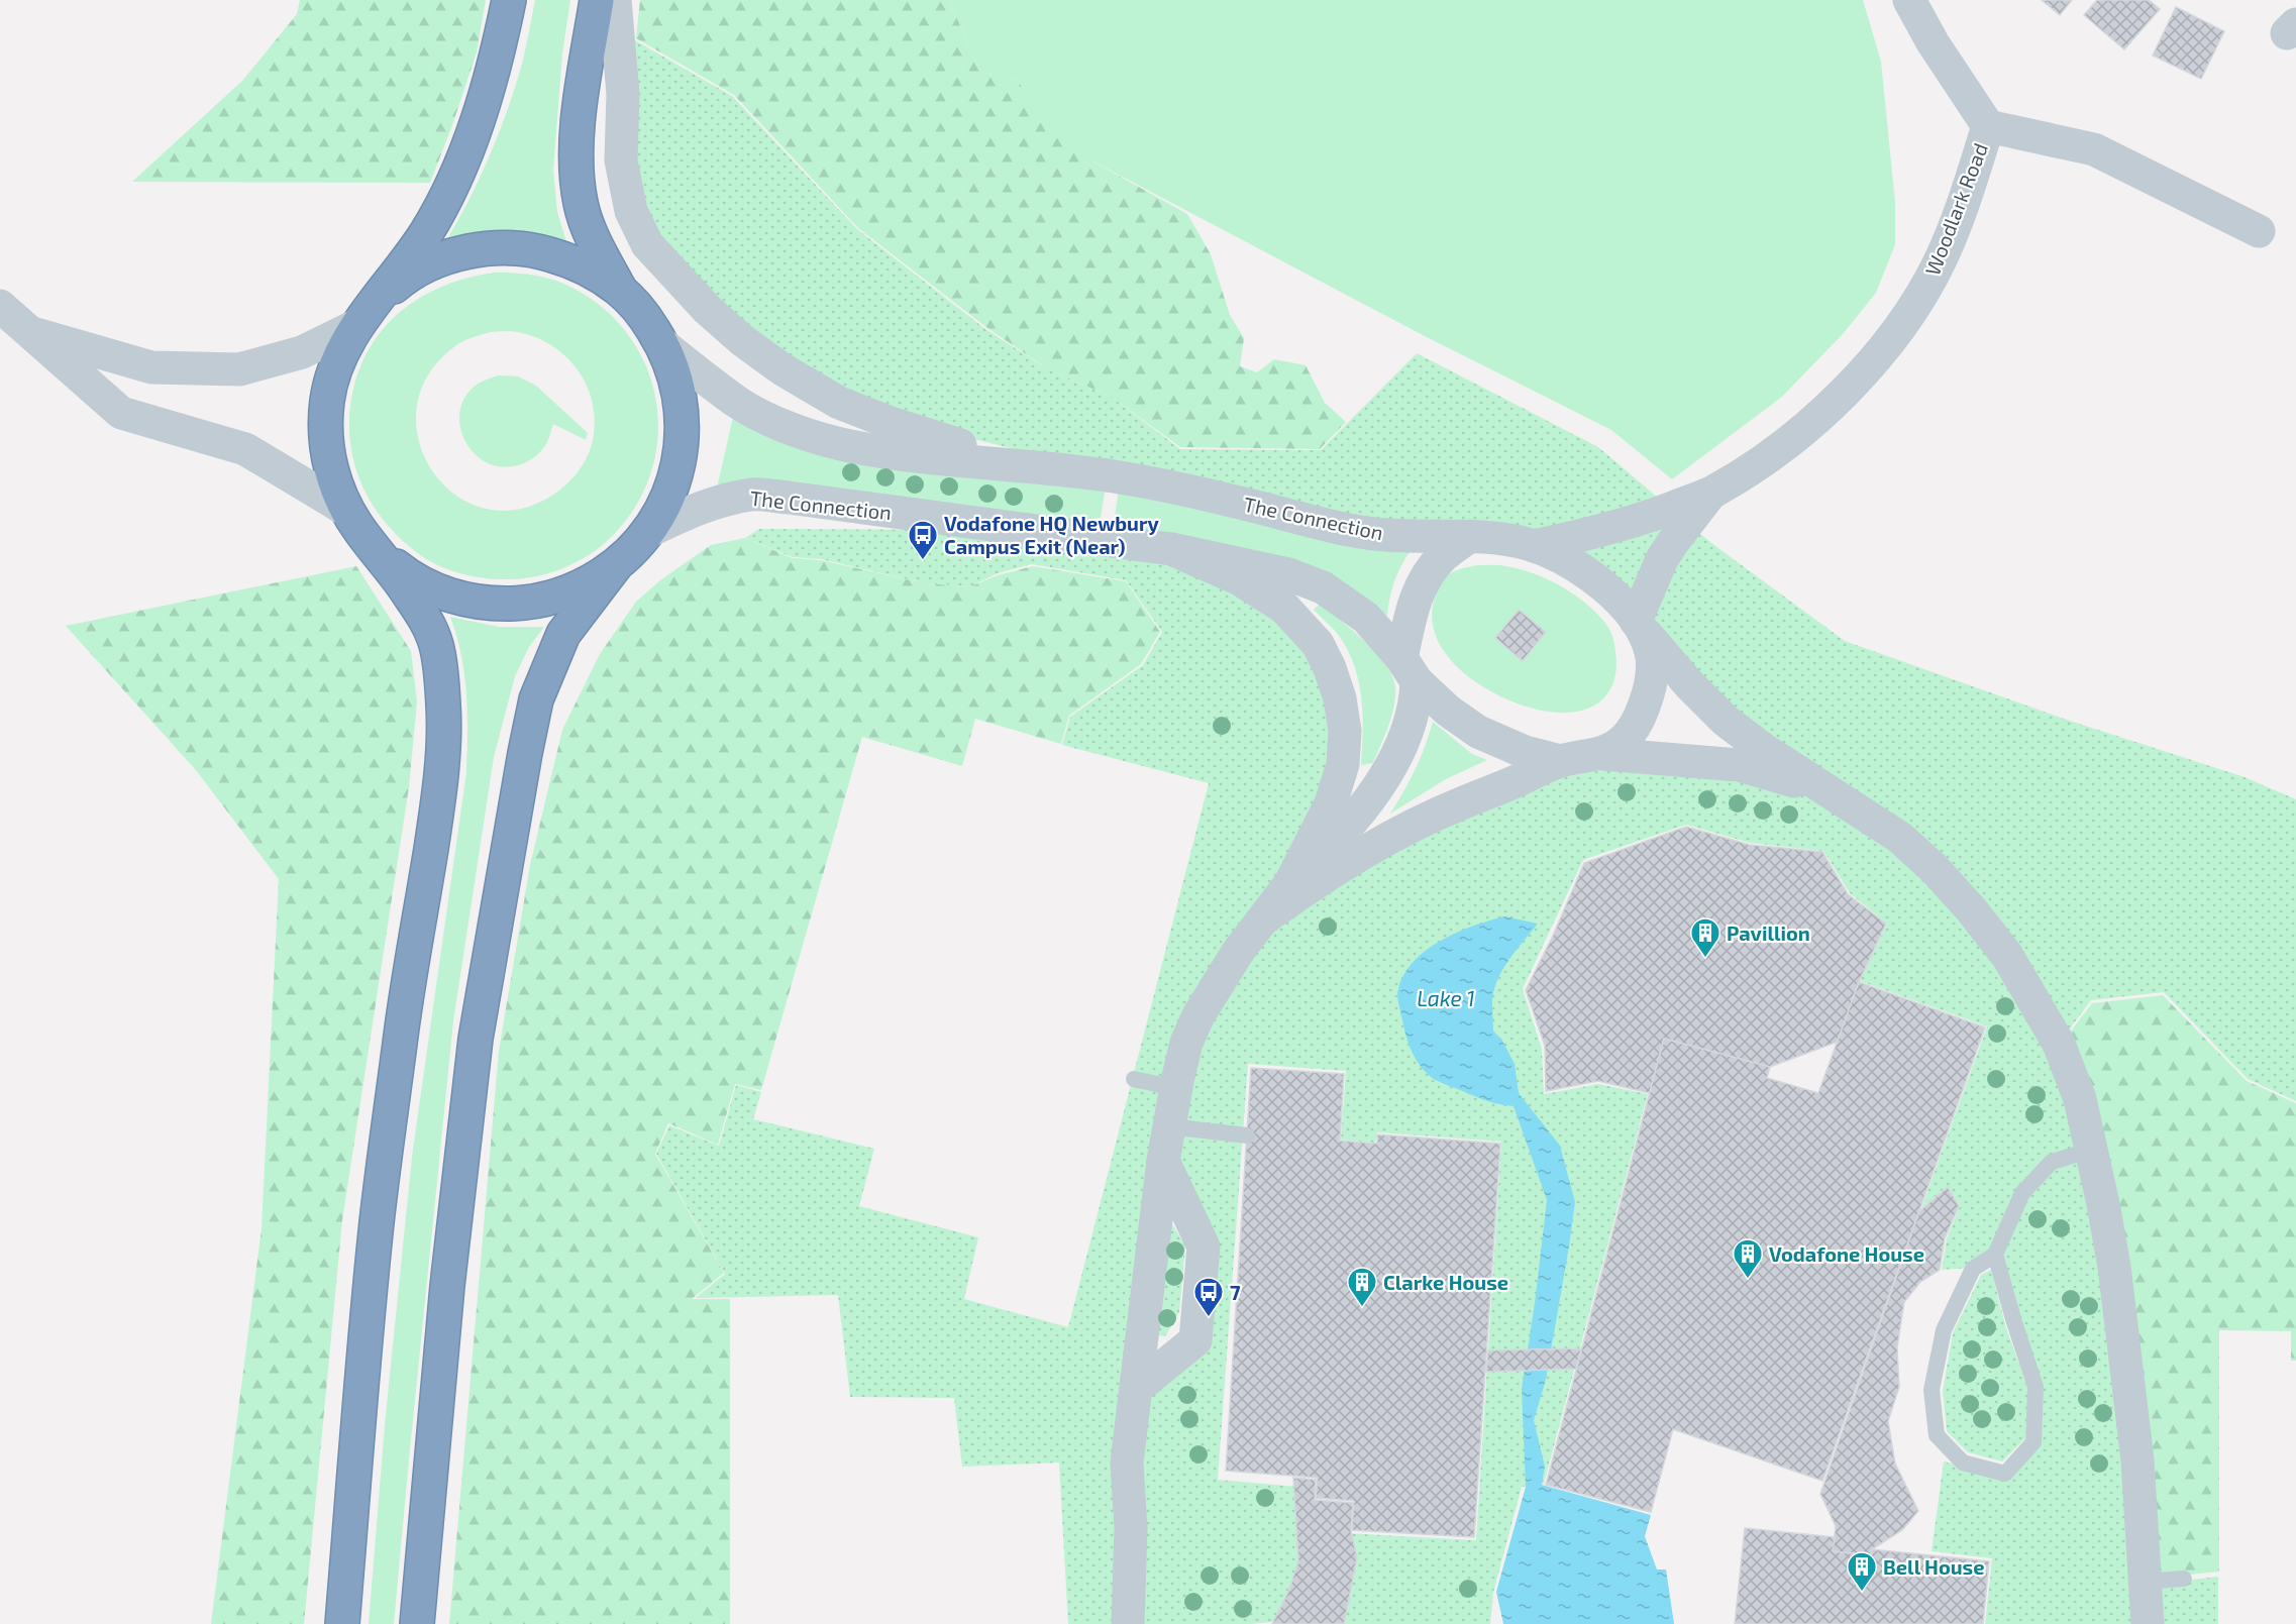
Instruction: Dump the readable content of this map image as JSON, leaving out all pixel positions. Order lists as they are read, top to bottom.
{
  "streets": {
    "street": ["Woodlark Road", "The Connection"]
  },
  "crossings": [
    ["Woodlark Road", "The Connection"]
  ],
  "water": ["Lake 1"],
  "places": {
    "bus stop": ["Vodafone HQ Newbury Campus Exit (Near)", "7"],
    "building": [
      "Pavillion",
      "Vodafone House",
      "Clarke House",
      "Bell House"
    ]
  }
}
